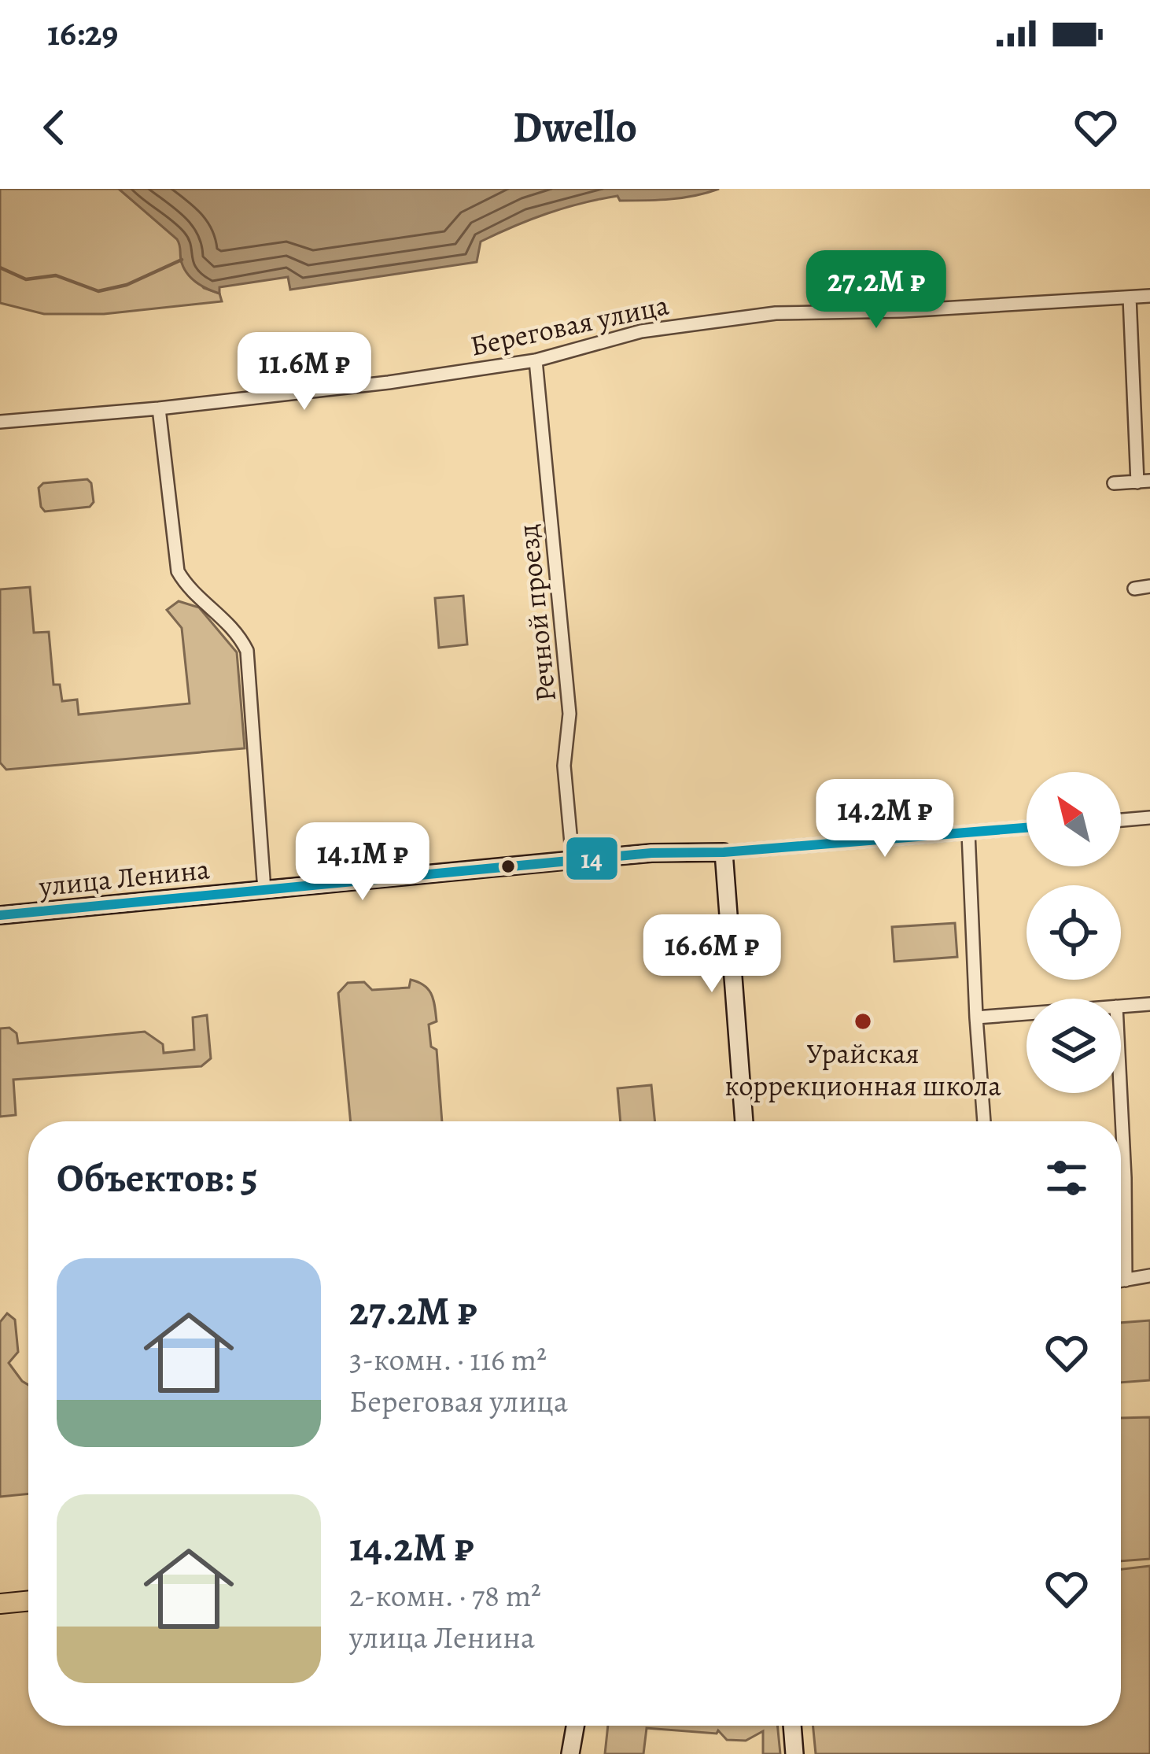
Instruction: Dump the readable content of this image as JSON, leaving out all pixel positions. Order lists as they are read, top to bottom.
{
  "streets": {
    "main road": ["улица Ленина"],
    "street": ["Береговая улица", "Речной проезд"]
  },
  "crossings": [
    ["Береговая улица", "Речной проезд"],
    ["Речной проезд", "улица Ленина"]
  ],
  "places": ["Урайская коррекционная школа"],
  "lines": ["transit line 14"],
  "north": "top left",
  "page": {
    "status": "16:29",
    "header": "Dwello",
    "price": [
      "27.2M ₽",
      "11.6M ₽",
      "14.2M ₽",
      "14.1M ₽",
      "16.6M ₽"
    ],
    "heading": "Объектов: 5",
    "list": [
      {
        "name": "27.2M ₽",
        "note": "3-комн. · 116 m² · Береговая улица"
      },
      {
        "name": "14.2M ₽",
        "note": "2-комн. · 78 m² · улица Ленина"
      }
    ]
  }
}
